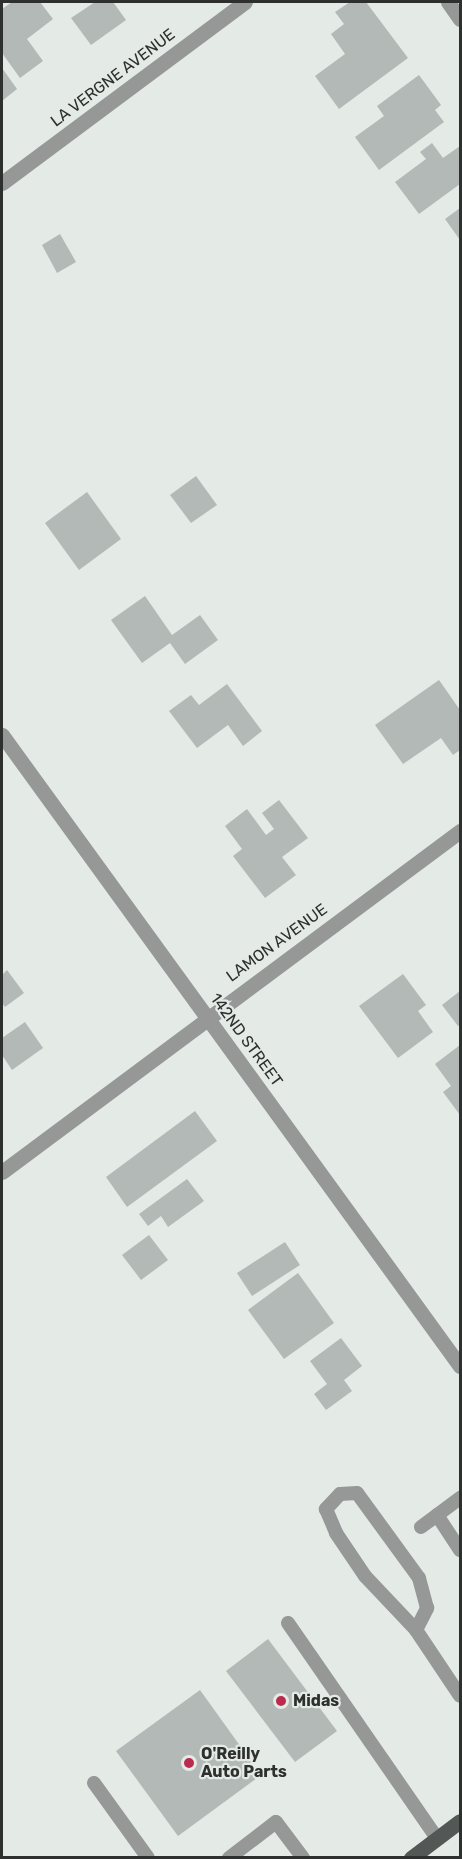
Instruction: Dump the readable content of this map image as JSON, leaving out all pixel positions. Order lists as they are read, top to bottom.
{
  "streets": {
    "street": ["LA VERGNE AVENUE", "LAMON AVENUE", "142ND STREET"]
  },
  "crossings": [
    ["LAMON AVENUE", "142ND STREET"]
  ],
  "places": ["Midas", "O'Reilly Auto Parts"]
}
